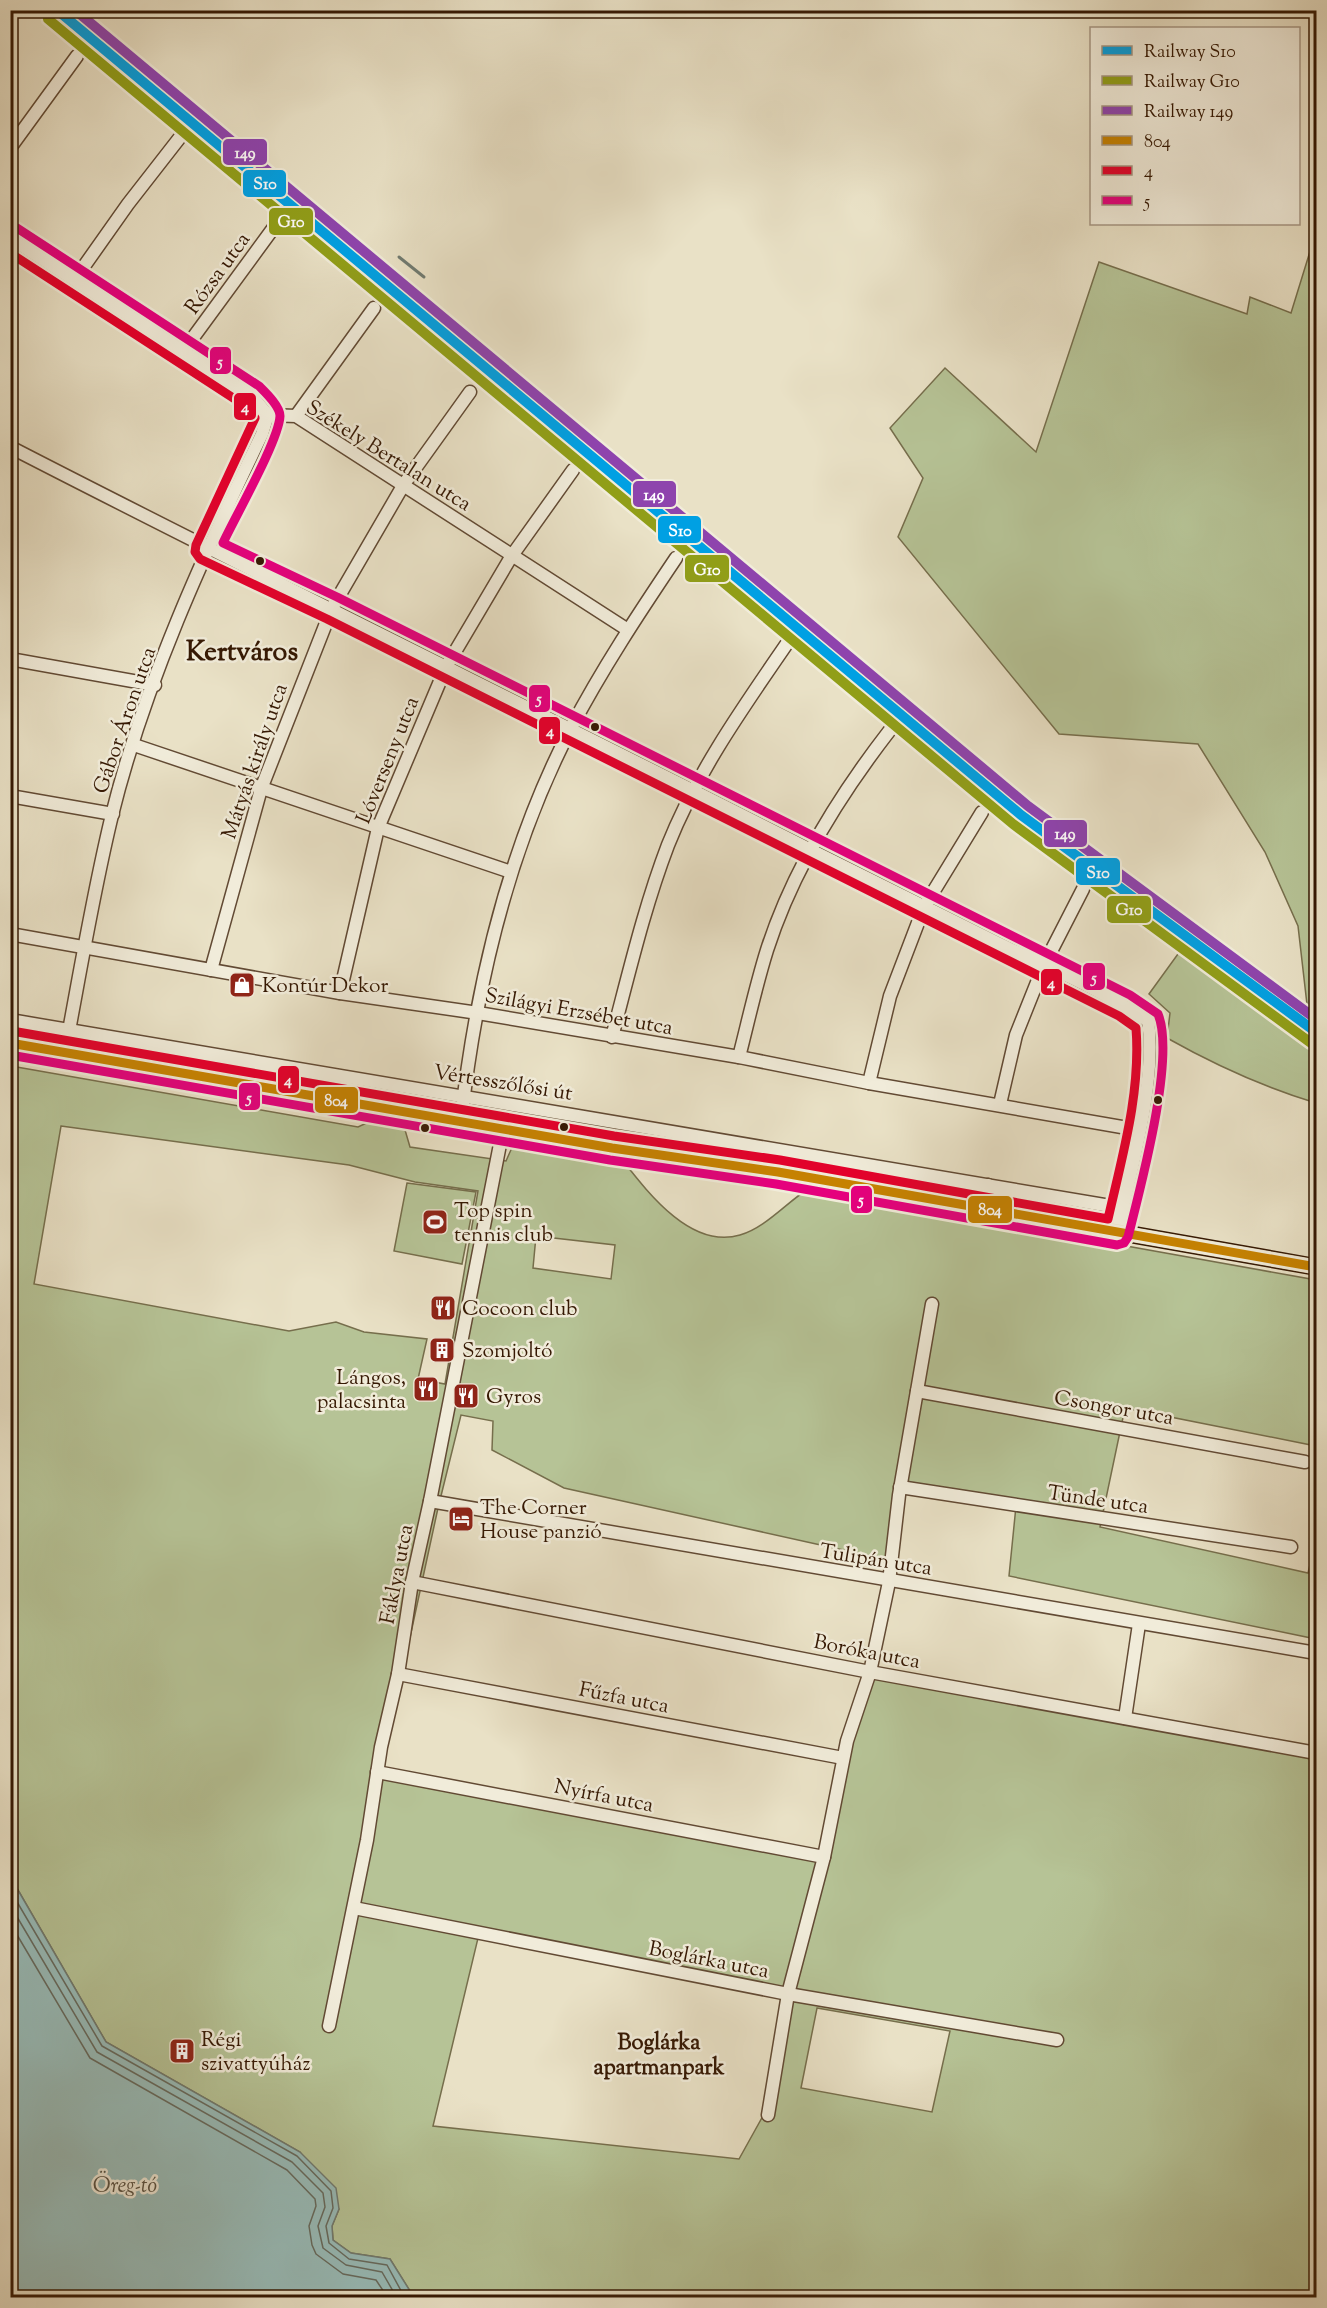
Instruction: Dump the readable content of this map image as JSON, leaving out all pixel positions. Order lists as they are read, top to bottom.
{
  "streets": {
    "main road": ["Vértesszőlősi út"],
    "street": [
      "Rózsa utca",
      "Székely Bertalan utca",
      "Gábor Áron utca",
      "Lóverseny utca",
      "Mátyás király utca",
      "Szilágyi Erzsébet utca",
      "Csongor utca",
      "Tünde utca",
      "Tulipán utca",
      "Fáklya utca",
      "Boróka utca",
      "Fűzfa utca",
      "Nyírfa utca",
      "Boglárka utca"
    ]
  },
  "crossings": [
    ["Székely Bertalan utca", "Gábor Áron utca"],
    ["Székely Bertalan utca", "Lóverseny utca"],
    ["Székely Bertalan utca", "Mátyás király utca"],
    ["Gábor Áron utca", "Szilágyi Erzsébet utca"],
    ["Gábor Áron utca", "Vértesszőlősi út"],
    ["Lóverseny utca", "Szilágyi Erzsébet utca"],
    ["Mátyás király utca", "Szilágyi Erzsébet utca"],
    ["Vértesszőlősi út", "Fáklya utca"],
    ["Tulipán utca", "Fáklya utca"],
    ["Fáklya utca", "Boróka utca"],
    ["Fáklya utca", "Fűzfa utca"],
    ["Fáklya utca", "Nyírfa utca"],
    ["Fáklya utca", "Boglárka utca"]
  ],
  "districts": ["Kertváros", "Boglárka apartmanpark"],
  "water": ["Öreg-tó"],
  "places": {
    "shop": ["Kontúr Dekor"],
    "sports": ["Top spin tennis club"],
    "restaurant": ["Cocoon club", "Lángos, palacsinta", "Gyros"],
    "building": ["Szomjoltó", "Régi szivattyúház"],
    "hotel": ["The Corner House panzió"]
  },
  "lines": [
    "rail line S10",
    "rail line 149",
    "rail line G10",
    "transit line 5",
    "transit line 4",
    "transit line 804"
  ],
  "legend": [
    "Railway S10",
    "Railway G10",
    "Railway 149",
    "804",
    "4",
    "5"
  ]
}
